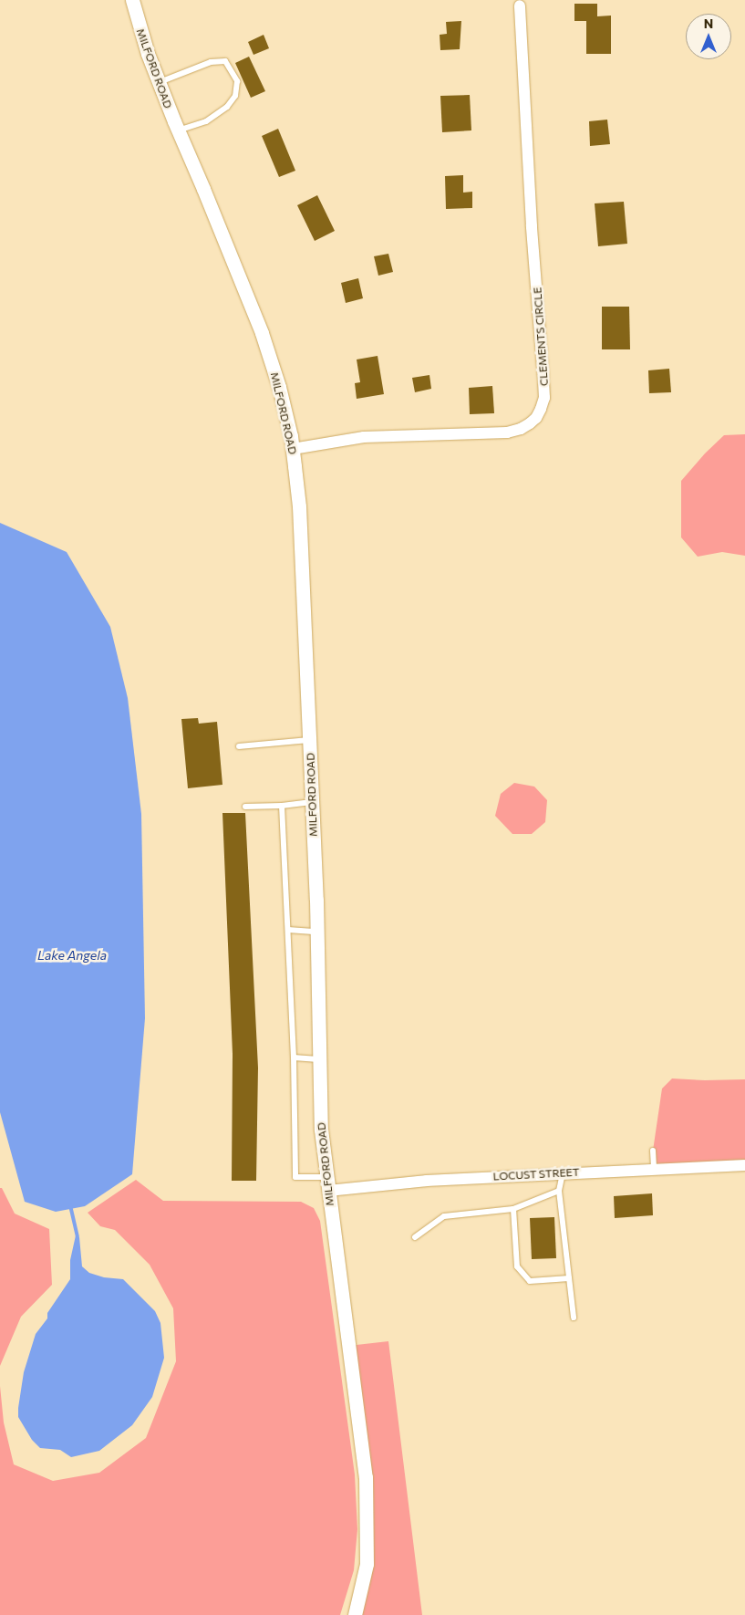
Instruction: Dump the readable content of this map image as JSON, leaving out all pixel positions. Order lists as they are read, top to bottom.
{
  "streets": {
    "street": ["MILFORD ROAD", "CLEMENTS CIRCLE", "LOCUST STREET"]
  },
  "crossings": [
    ["MILFORD ROAD", "CLEMENTS CIRCLE"],
    ["MILFORD ROAD", "LOCUST STREET"]
  ],
  "water": ["Lake Angela"],
  "north": "top"
}
